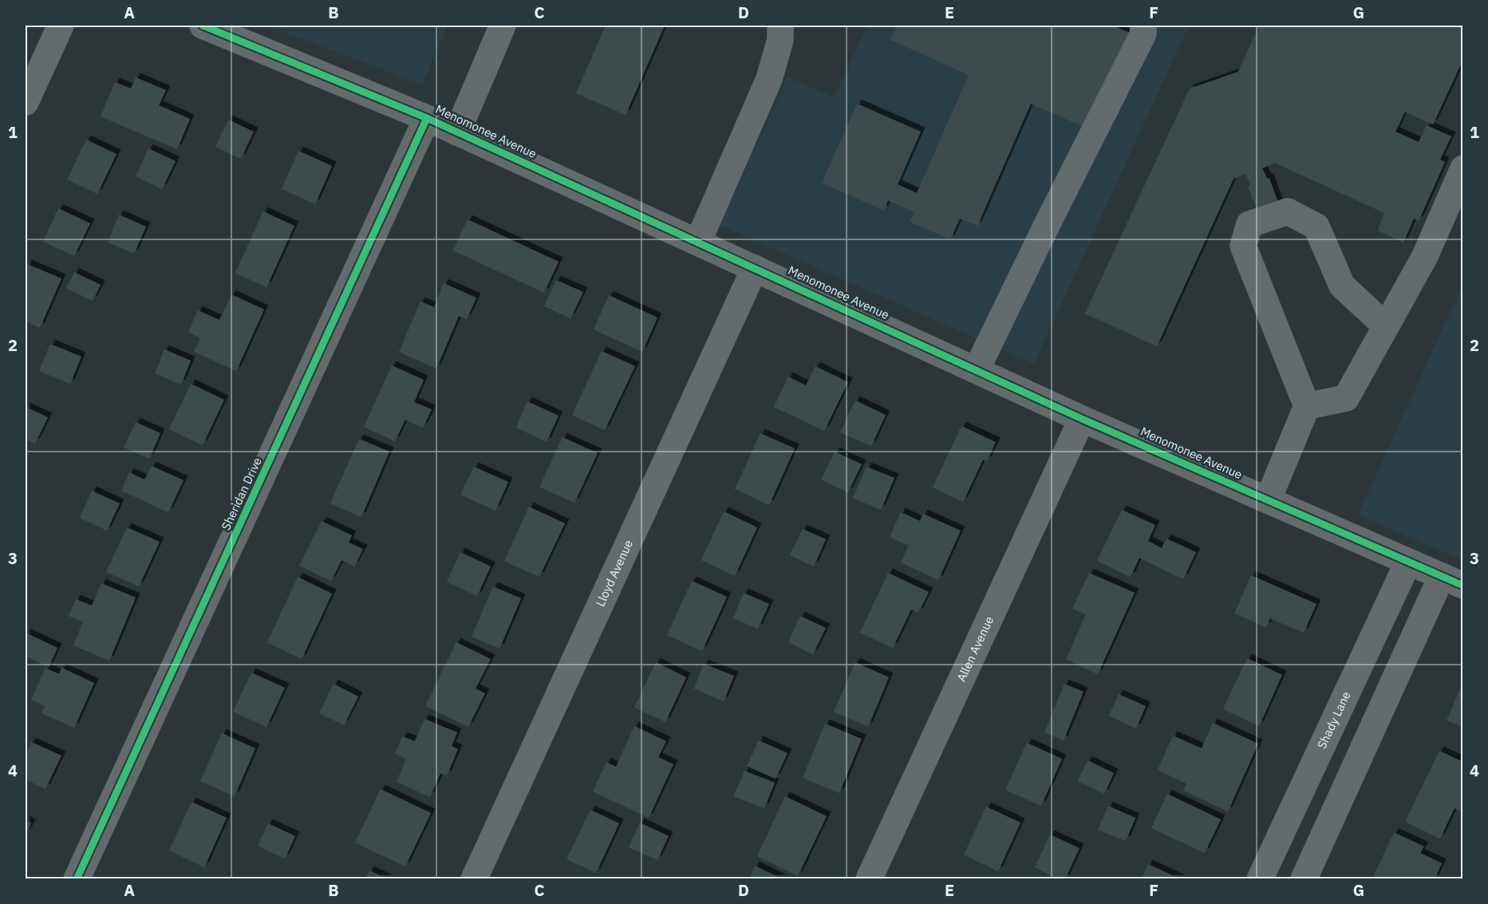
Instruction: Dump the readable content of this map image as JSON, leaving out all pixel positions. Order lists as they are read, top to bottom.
{
  "streets": {
    "street": [
      "Menomonee Avenue",
      "Sheridan Drive",
      "Lloyd Avenue",
      "Allen Avenue",
      "Shady Lane"
    ]
  },
  "crossings": [
    ["Menomonee Avenue", "Sheridan Drive"],
    ["Menomonee Avenue", "Lloyd Avenue"],
    ["Menomonee Avenue", "Allen Avenue"],
    ["Menomonee Avenue", "Shady Lane"]
  ],
  "grid": {
    "columns": [
      "A",
      "B",
      "C",
      "D",
      "E",
      "F",
      "G"
    ],
    "rows": [
      "1",
      "2",
      "3",
      "4"
    ]
  }
}
